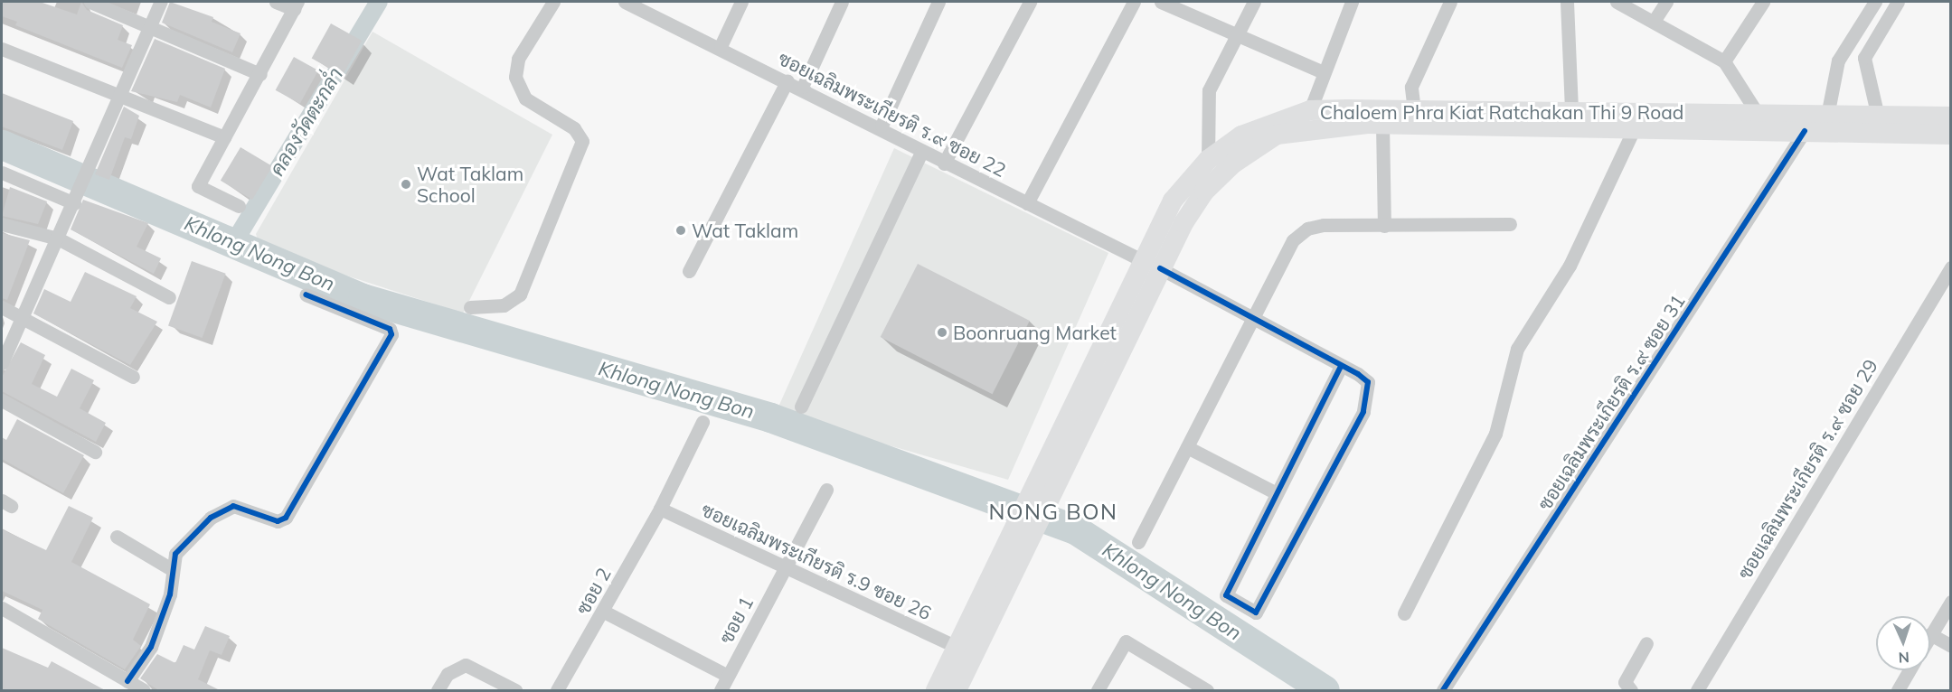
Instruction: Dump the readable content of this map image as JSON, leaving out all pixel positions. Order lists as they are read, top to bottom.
{
  "streets": {
    "main road": ["Chaloem Phra Kiat Ratchakan Thi 9 Road"],
    "street": [
      "ซอยเฉลิมพระเกียรติ ร.๙ ซอย 22",
      "ซอยเฉลิมพระเกียรติ ร.๙ ซอย 31",
      "ซอยเฉลิมพระเกียรติ ร.๙ ซอย 29",
      "ซอยเฉลิมพระเกียรติ ร.9 ซอย 26",
      "ซอย 2",
      "ซอย 1"
    ]
  },
  "crossings": [
    ["Chaloem Phra Kiat Ratchakan Thi 9 Road", "ซอยเฉลิมพระเกียรติ ร.๙ ซอย 22"],
    ["Chaloem Phra Kiat Ratchakan Thi 9 Road", "ซอยเฉลิมพระเกียรติ ร.๙ ซอย 31"],
    ["Chaloem Phra Kiat Ratchakan Thi 9 Road", "ซอยเฉลิมพระเกียรติ ร.9 ซอย 26"],
    ["ซอยเฉลิมพระเกียรติ ร.9 ซอย 26", "ซอย 2"],
    ["ซอยเฉลิมพระเกียรติ ร.9 ซอย 26", "ซอย 1"]
  ],
  "districts": ["NONG BON"],
  "water": ["คลองวัดตะกล่ำ", "Khlong Nong Bon"],
  "places": ["Wat Taklam School", "Wat Taklam", "Boonruang Market"],
  "north": "bottom"
}
